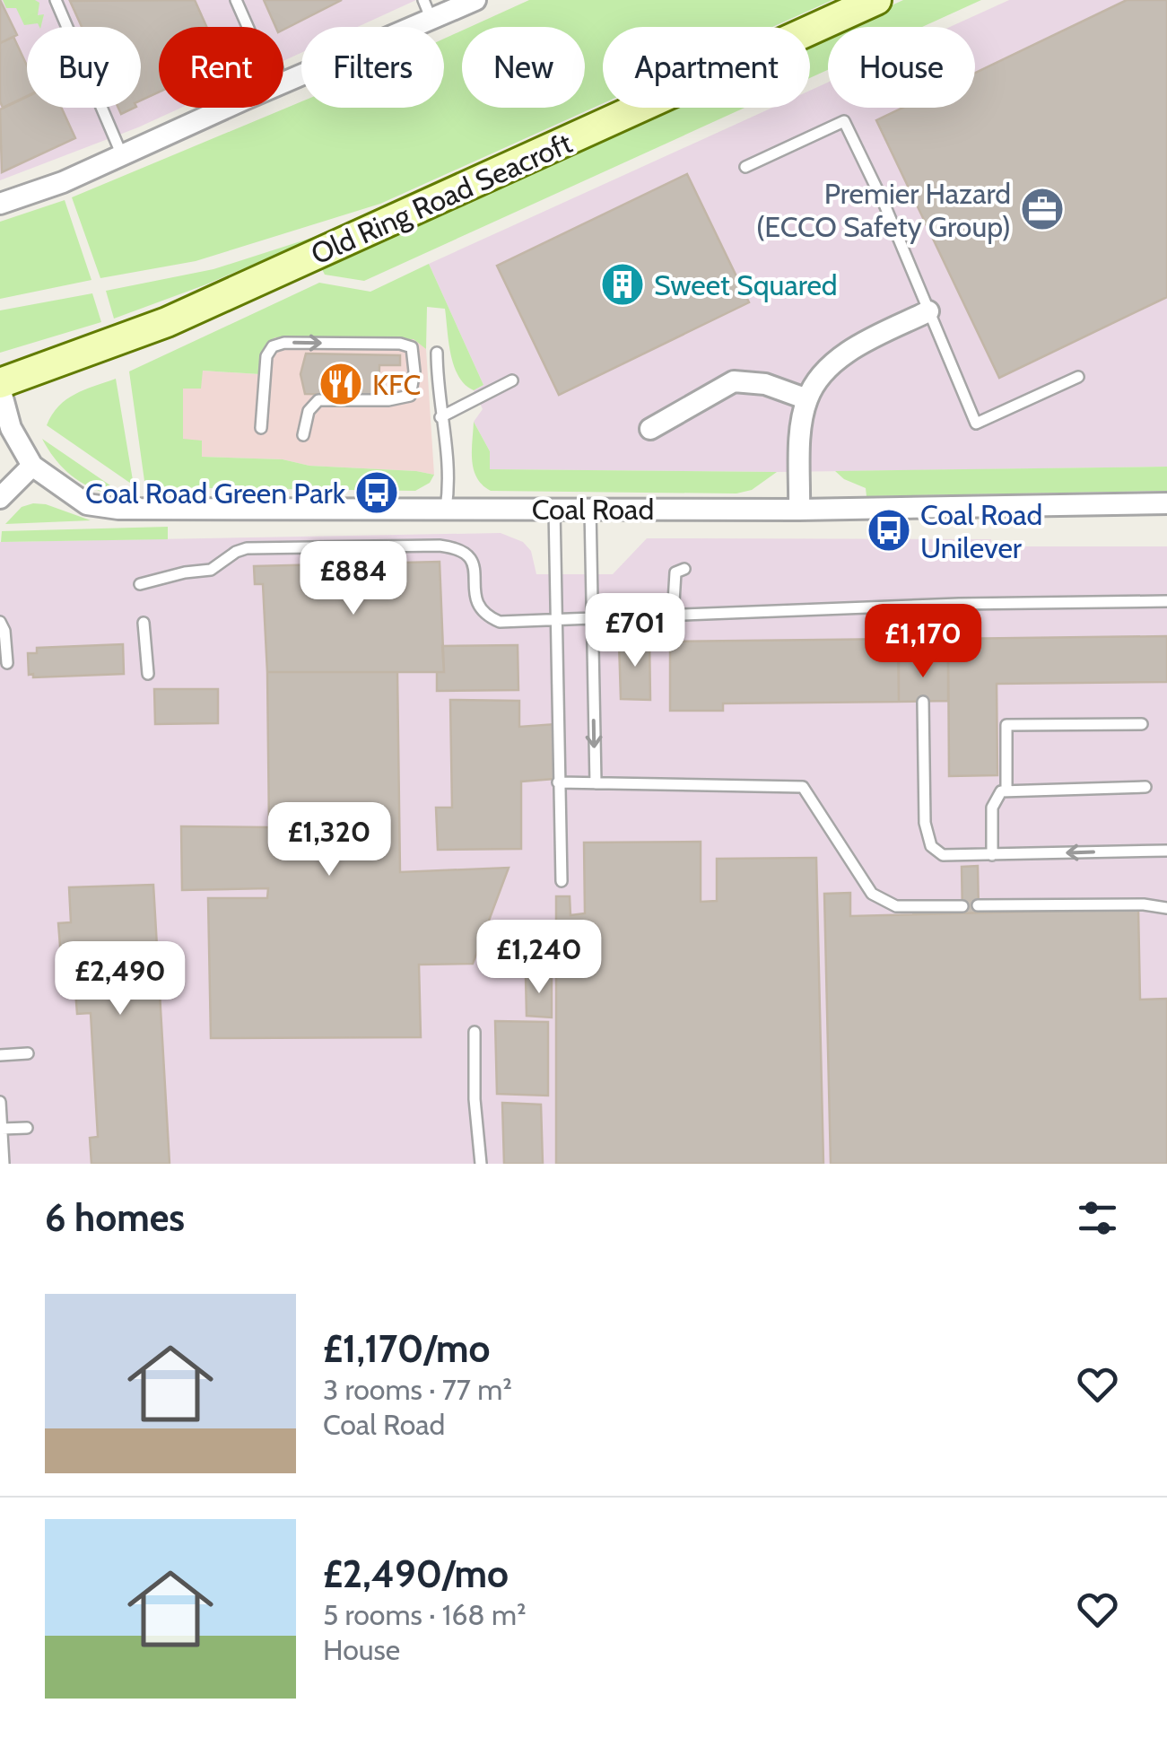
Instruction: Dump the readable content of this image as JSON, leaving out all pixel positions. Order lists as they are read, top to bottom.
{
  "streets": {
    "main road": ["Old Ring Road Seacroft"],
    "street": ["Coal Road"]
  },
  "crossings": [
    ["Old Ring Road Seacroft", "Coal Road"]
  ],
  "places": {
    "office": ["Premier Hazard (ECCO Safety Group)"],
    "building": ["Sweet Squared"],
    "restaurant": ["KFC"],
    "bus stop": ["Coal Road Green Park", "Coal Road Unilever"]
  },
  "page": {
    "chip": [
      "Buy",
      "Rent",
      "Filters",
      "New",
      "Apartment",
      "House"
    ],
    "price": [
      "£884",
      "£701",
      "£1,170",
      "£1,320",
      "£1,240",
      "£2,490"
    ],
    "heading": "6 homes",
    "list": [
      {
        "name": "£1,170/mo",
        "note": "3 rooms · 77 m² · Coal Road"
      },
      {
        "name": "£2,490/mo",
        "note": "5 rooms · 168 m² · House"
      }
    ]
  }
}
